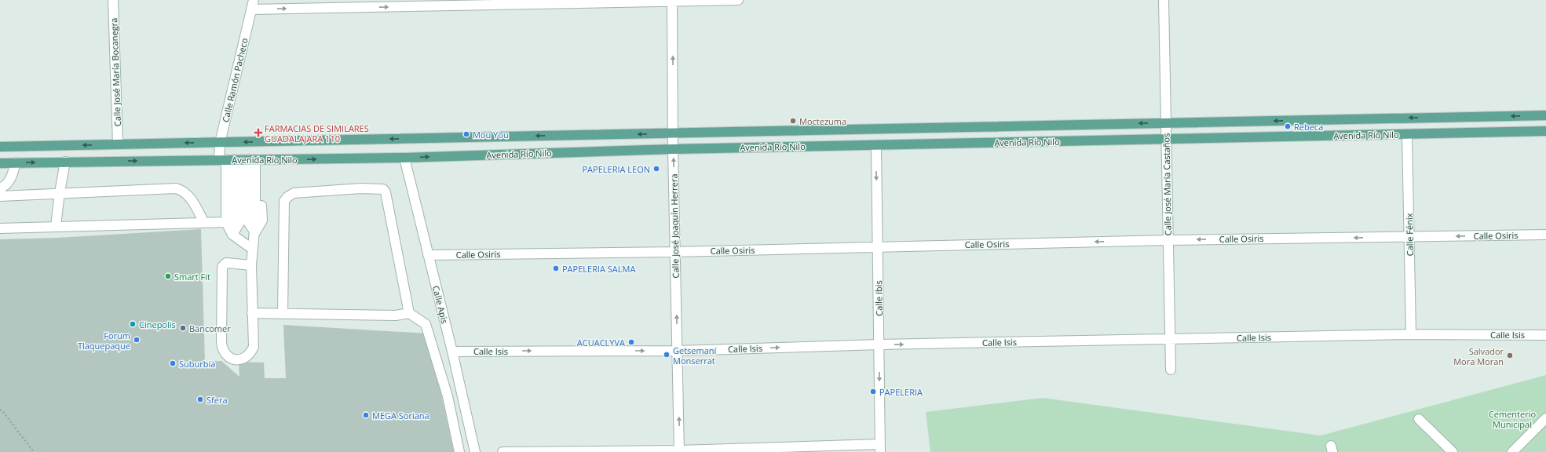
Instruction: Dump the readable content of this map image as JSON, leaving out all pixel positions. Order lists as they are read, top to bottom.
{
  "streets": {
    "main road": ["Avenida Río Nilo"],
    "street": [
      "Calle José María Bocanegra",
      "Calle Ramón Pacheco",
      "Calle José María Castaños",
      "Calle José Joaquín Herrera",
      "Calle Fénix",
      "Calle Osiris",
      "Calle Ibis",
      "Calle Apis",
      "Calle Isis"
    ]
  },
  "crossings": [
    ["Calle José María Bocanegra", "Avenida Río Nilo"],
    ["Calle Ramón Pacheco", "Avenida Río Nilo"],
    ["Avenida Río Nilo", "Calle José María Castaños"],
    ["Avenida Río Nilo", "Calle José Joaquín Herrera"],
    ["Avenida Río Nilo", "Calle Fénix"],
    ["Avenida Río Nilo", "Calle Ibis"],
    ["Avenida Río Nilo", "Calle Apis"],
    ["Calle José María Castaños", "Calle Osiris"],
    ["Calle José María Castaños", "Calle Isis"],
    ["Calle José Joaquín Herrera", "Calle Osiris"],
    ["Calle José Joaquín Herrera", "Calle Isis"],
    ["Calle Fénix", "Calle Osiris"],
    ["Calle Fénix", "Calle Isis"],
    ["Calle Osiris", "Calle Ibis"],
    ["Calle Osiris", "Calle Apis"],
    ["Calle Ibis", "Calle Isis"],
    ["Calle Apis", "Calle Isis"]
  ],
  "one_way": [
    "Calle José Joaquín Herrera",
    "Calle Osiris",
    "Calle Ibis",
    "Calle Isis"
  ],
  "parks": ["Cementerio Municipal"],
  "places": {
    "other": [
      "Moctezuma",
      "Rebeca",
      "Mou You",
      "PAPELERIA LEON",
      "PAPELERIA SALMA",
      "Smart Fit",
      "Cinepolis",
      "Bancomer",
      "Forum Tlaquepaque",
      "ACUACLYVA",
      "Getsemaní Monserrat",
      "Salvador Mora Moran",
      "Suburbia",
      "PAPELERIA",
      "Sfera",
      "MEGA Soriana"
    ],
    "health": ["FARMACIAS DE SIMILARES GUADALAJARA 110"]
  }
}
